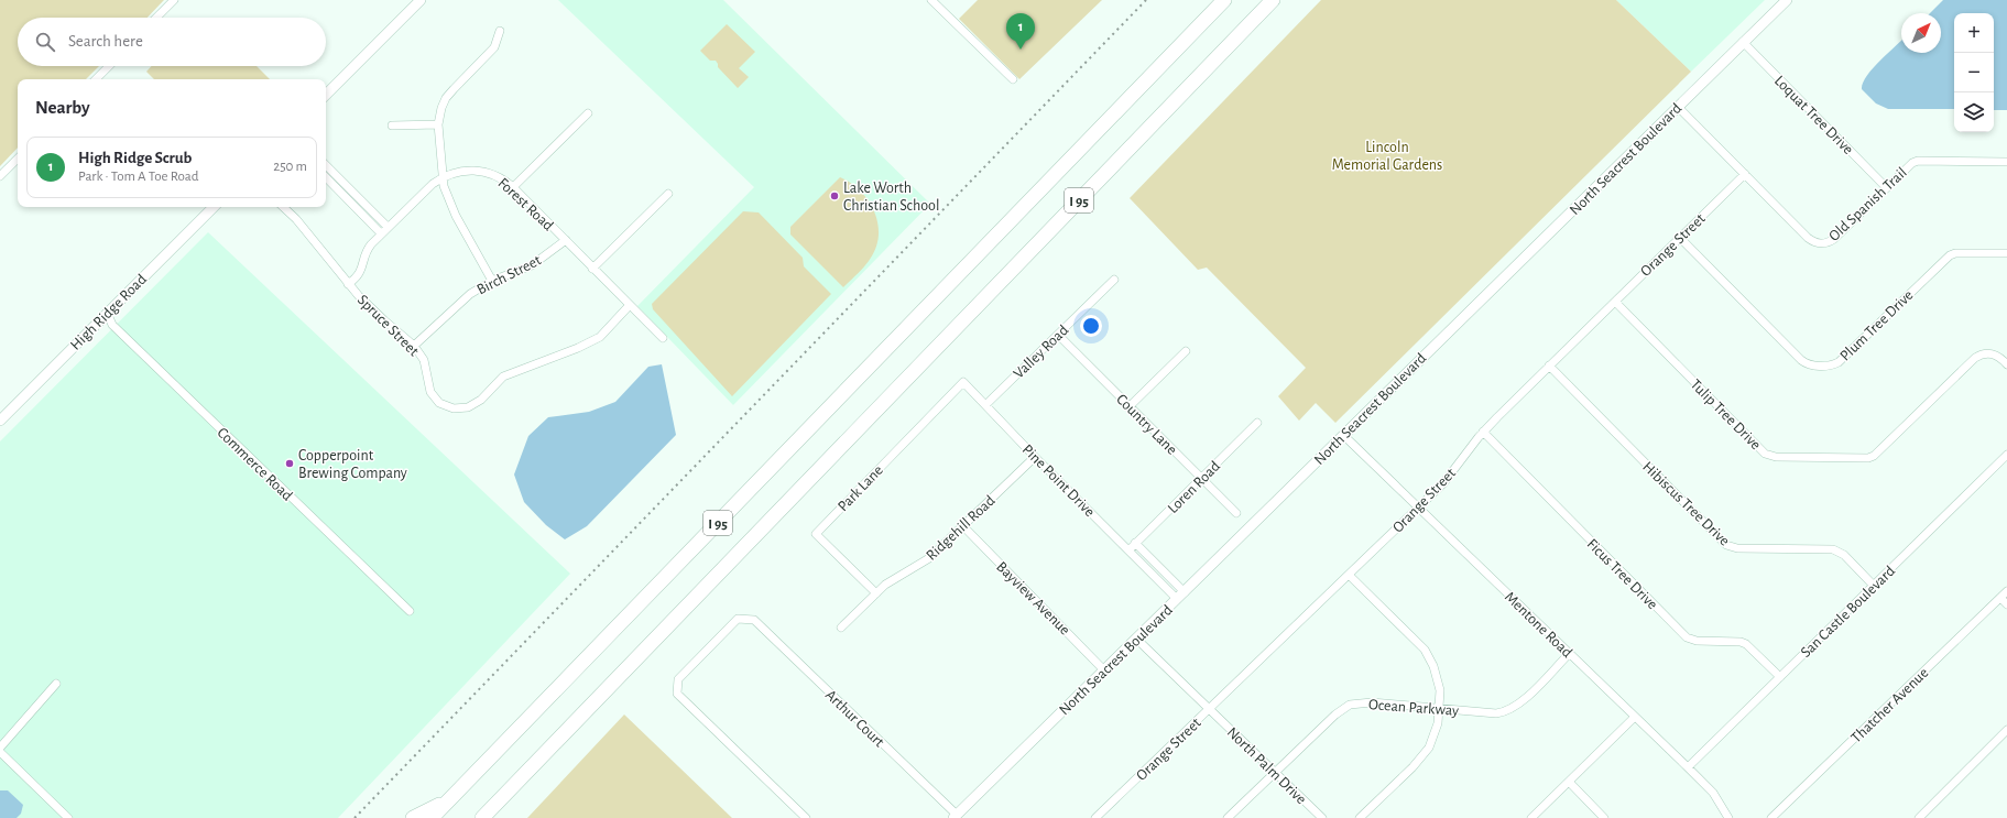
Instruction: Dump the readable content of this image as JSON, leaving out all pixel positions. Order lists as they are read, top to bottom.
{
  "streets": {
    "highway": ["I 95"],
    "street": [
      "Loquat Tree Drive",
      "North Seacrest Boulevard",
      "Forest Road",
      "Old Spanish Trail",
      "Orange Street",
      "Birch Street",
      "High Ridge Road",
      "Spruce Street",
      "Plum Tree Drive",
      "Valley Road",
      "Tulip Tree Drive",
      "Country Lane",
      "Commerce Road",
      "Pine Point Drive",
      "Loren Road",
      "Park Lane",
      "Hibiscus Tree Drive",
      "Ridgehill Road",
      "Ficus Tree Drive",
      "Bayview Avenue",
      "San Castle Boulevard",
      "Mentone Road",
      "Thatcher Avenue",
      "Ocean Parkway",
      "Arthur Court",
      "North Palm Drive"
    ]
  },
  "crossings": [
    ["Loquat Tree Drive", "North Seacrest Boulevard"],
    ["Loquat Tree Drive", "Old Spanish Trail"],
    ["North Seacrest Boulevard", "Old Spanish Trail"],
    ["North Seacrest Boulevard", "Pine Point Drive"],
    ["North Seacrest Boulevard", "Bayview Avenue"],
    ["North Seacrest Boulevard", "Mentone Road"],
    ["North Seacrest Boulevard", "Arthur Court"],
    ["North Seacrest Boulevard", "North Palm Drive"],
    ["Forest Road", "Birch Street"],
    ["Forest Road", "Spruce Street"],
    ["Old Spanish Trail", "Orange Street"],
    ["Orange Street", "Plum Tree Drive"],
    ["Orange Street", "Tulip Tree Drive"],
    ["Orange Street", "Hibiscus Tree Drive"],
    ["Orange Street", "Ficus Tree Drive"],
    ["Orange Street", "Mentone Road"],
    ["Orange Street", "North Palm Drive"],
    ["Birch Street", "Spruce Street"],
    ["High Ridge Road", "Commerce Road"],
    ["Valley Road", "Country Lane"],
    ["Valley Road", "Pine Point Drive"],
    ["Country Lane", "Loren Road"],
    ["Pine Point Drive", "Loren Road"],
    ["Pine Point Drive", "Park Lane"],
    ["Pine Point Drive", "Ridgehill Road"],
    ["Park Lane", "Ridgehill Road"],
    ["Hibiscus Tree Drive", "San Castle Boulevard"],
    ["Ridgehill Road", "Bayview Avenue"],
    ["Ficus Tree Drive", "San Castle Boulevard"],
    ["San Castle Boulevard", "Mentone Road"],
    ["Mentone Road", "Ocean Parkway"],
    ["Ocean Parkway", "North Palm Drive"]
  ],
  "parks": ["Lincoln Memorial Gardens"],
  "places": ["Lake Worth Christian School", "Copperpoint Brewing Company"],
  "north": "top right",
  "page": {
    "map_buttons": ["+", "−"],
    "pins": "1",
    "search": "Search here",
    "heading": "Nearby",
    "list": [
      {
        "mark": "1",
        "name": "High Ridge Scrub",
        "note": "Park · Tom A Toe Road",
        "value": "250 m"
      }
    ]
  }
}
